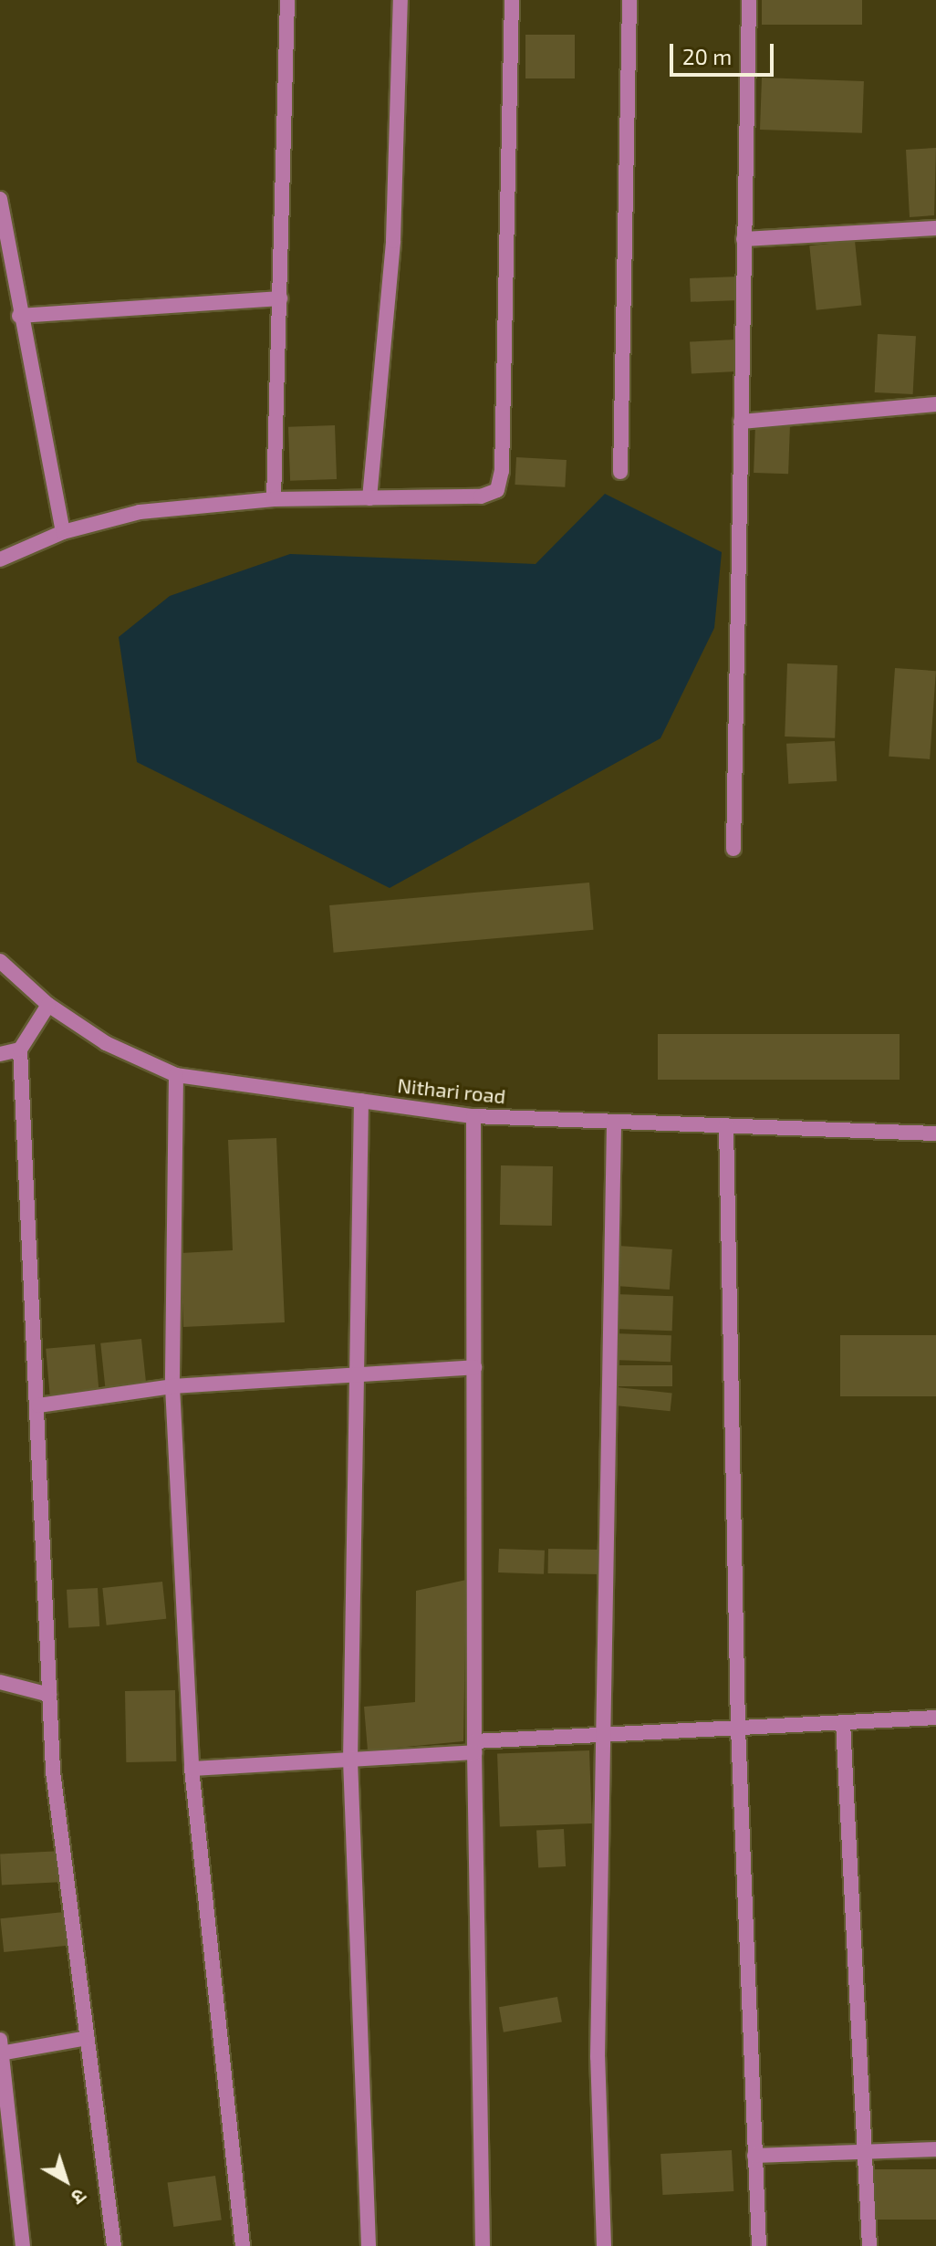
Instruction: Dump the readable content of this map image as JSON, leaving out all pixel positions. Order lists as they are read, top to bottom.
{
  "streets": {
    "street": ["Nithari road"]
  },
  "scale_bar": "20 m",
  "north": "bottom right"
}
